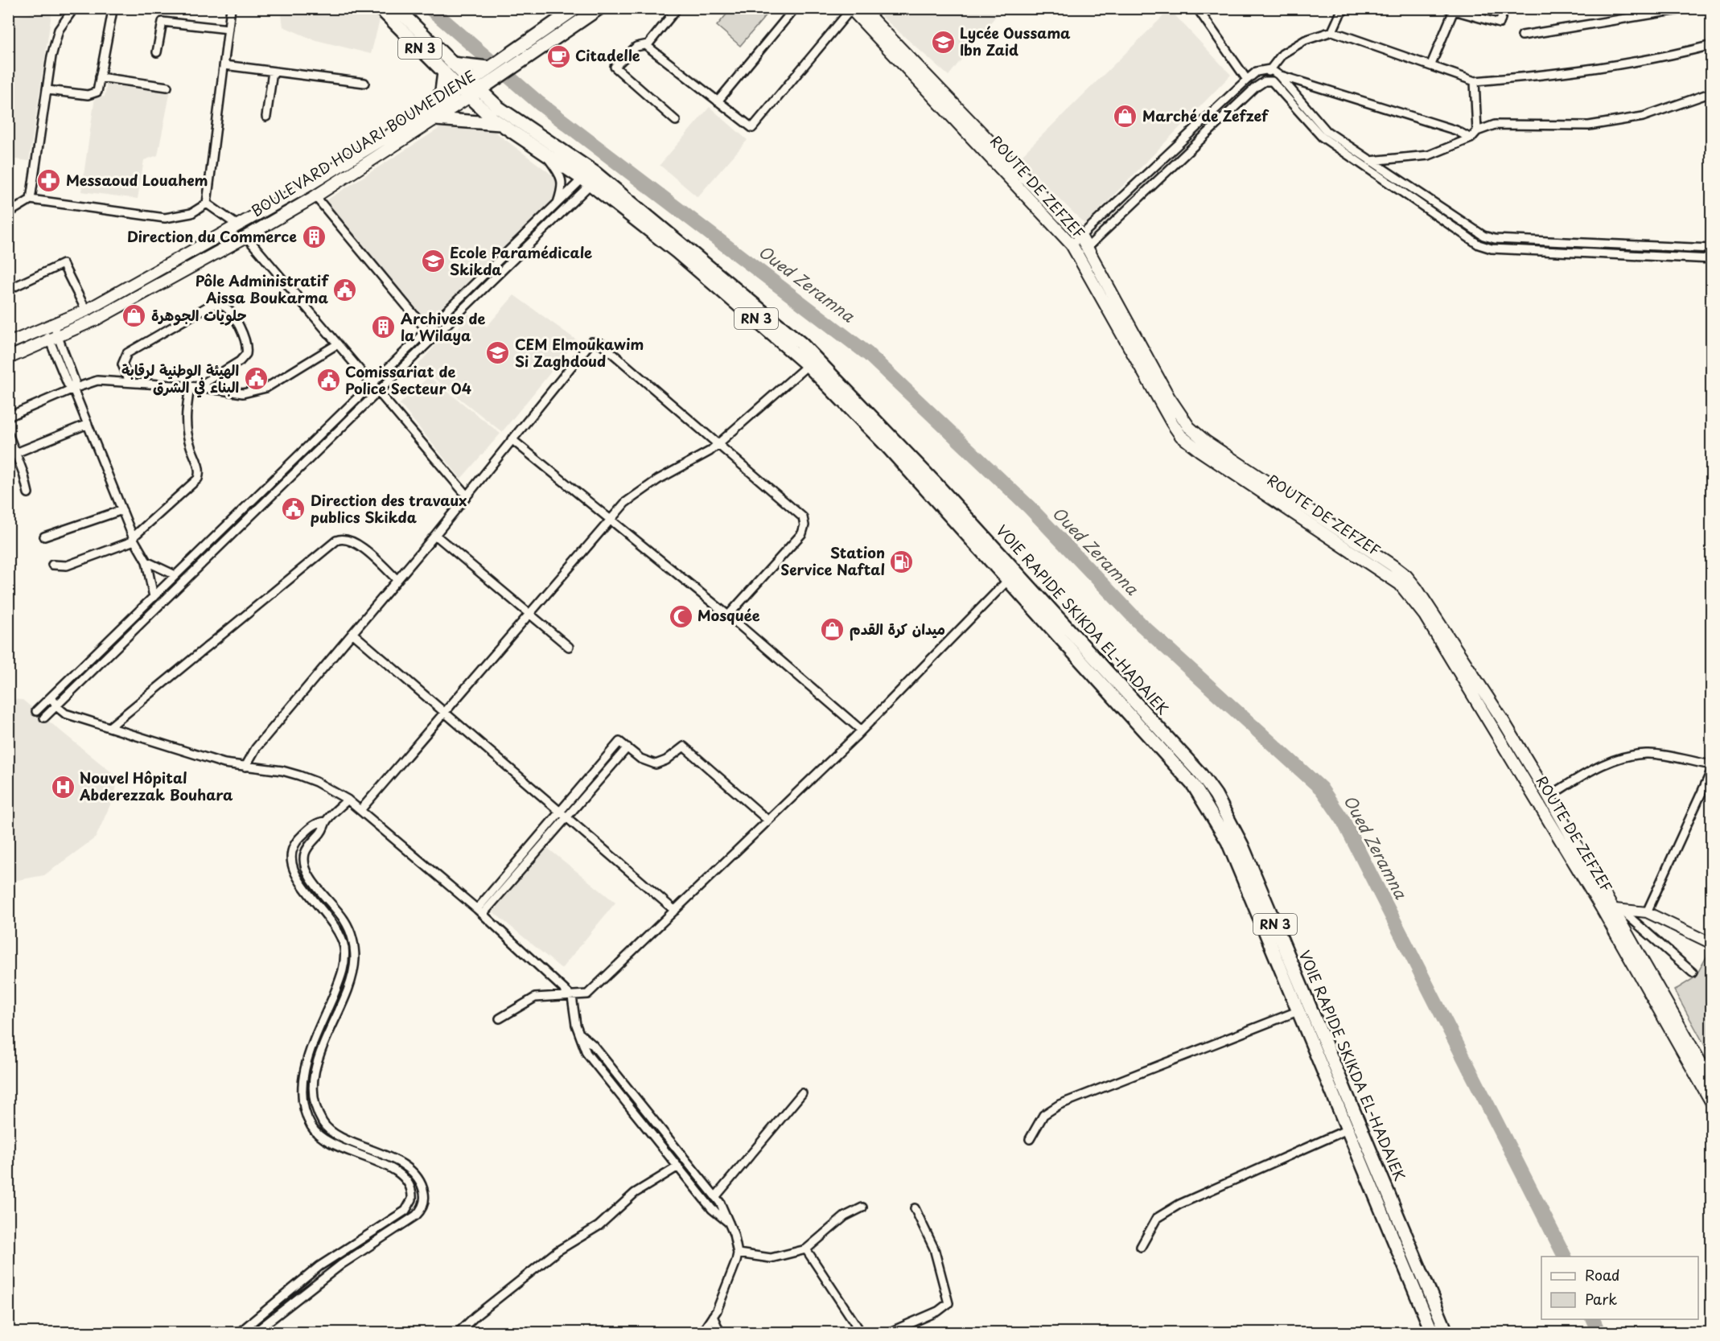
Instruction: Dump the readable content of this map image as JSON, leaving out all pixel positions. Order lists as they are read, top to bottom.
{
  "streets": {
    "main road": [
      "RN 3",
      "BOULEVARD HOUARI BOUMEDIENE",
      "ROUTE DE ZEFZEF",
      "VOIE RAPIDE SKIKDA EL-HADAIEK"
    ]
  },
  "crossings": [
    ["RN 3", "BOULEVARD HOUARI BOUMEDIENE"],
    ["RN 3", "VOIE RAPIDE SKIKDA EL-HADAIEK"],
    ["BOULEVARD HOUARI BOUMEDIENE", "VOIE RAPIDE SKIKDA EL-HADAIEK"]
  ],
  "water": ["Oued Zeramna"],
  "places": {
    "school or university": ["Lycée Oussama Ibn Zaid", "Ecole Paramédicale Skikda", "CEM Elmoukawim Si Zaghdoud"],
    "cafe": ["Citadelle"],
    "shop": ["Marché de Zefzef", "حلويات الجوهرة", "ميدان كرة القدم"],
    "pharmacy": ["Messaoud Louahem"],
    "building": ["Direction du Commerce", "Archives de la Wilaya"],
    "public building": [
      "Pôle Administratif Aissa Boukarma",
      "الهيئة الوطنية لرقابة البناء في الشرق",
      "Comissariat de Police Secteur 04",
      "Direction des travaux publics Skikda"
    ],
    "fuel station": ["Station Service Naftal"],
    "mosque": ["Mosquée"],
    "hospital": ["Nouvel Hôpital Abderezzak Bouhara"]
  },
  "legend": ["Road", "Park"]
}
